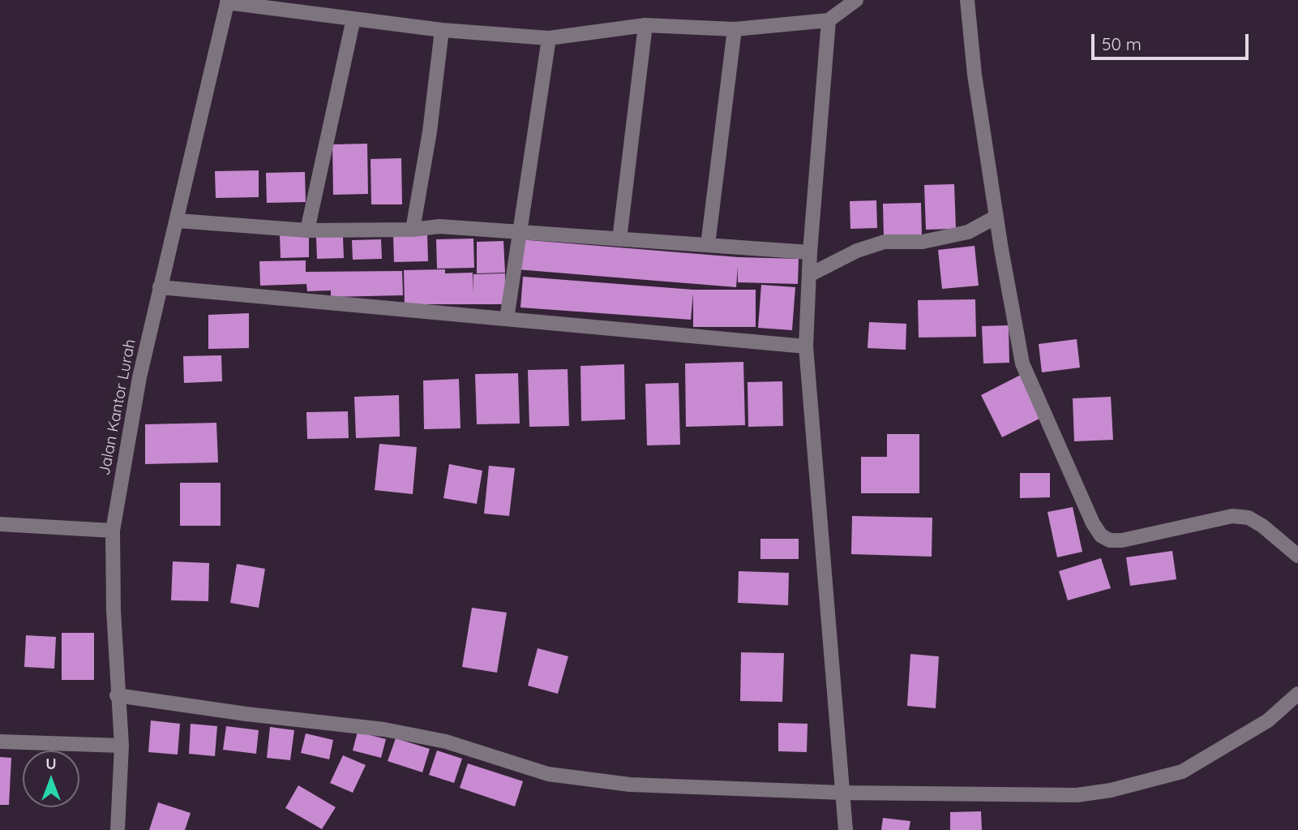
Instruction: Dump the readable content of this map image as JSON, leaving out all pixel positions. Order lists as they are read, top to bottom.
{
  "streets": {
    "street": ["Jalan Kantor Lurah"]
  },
  "scale_bar": "50 m",
  "north": "top"
}
